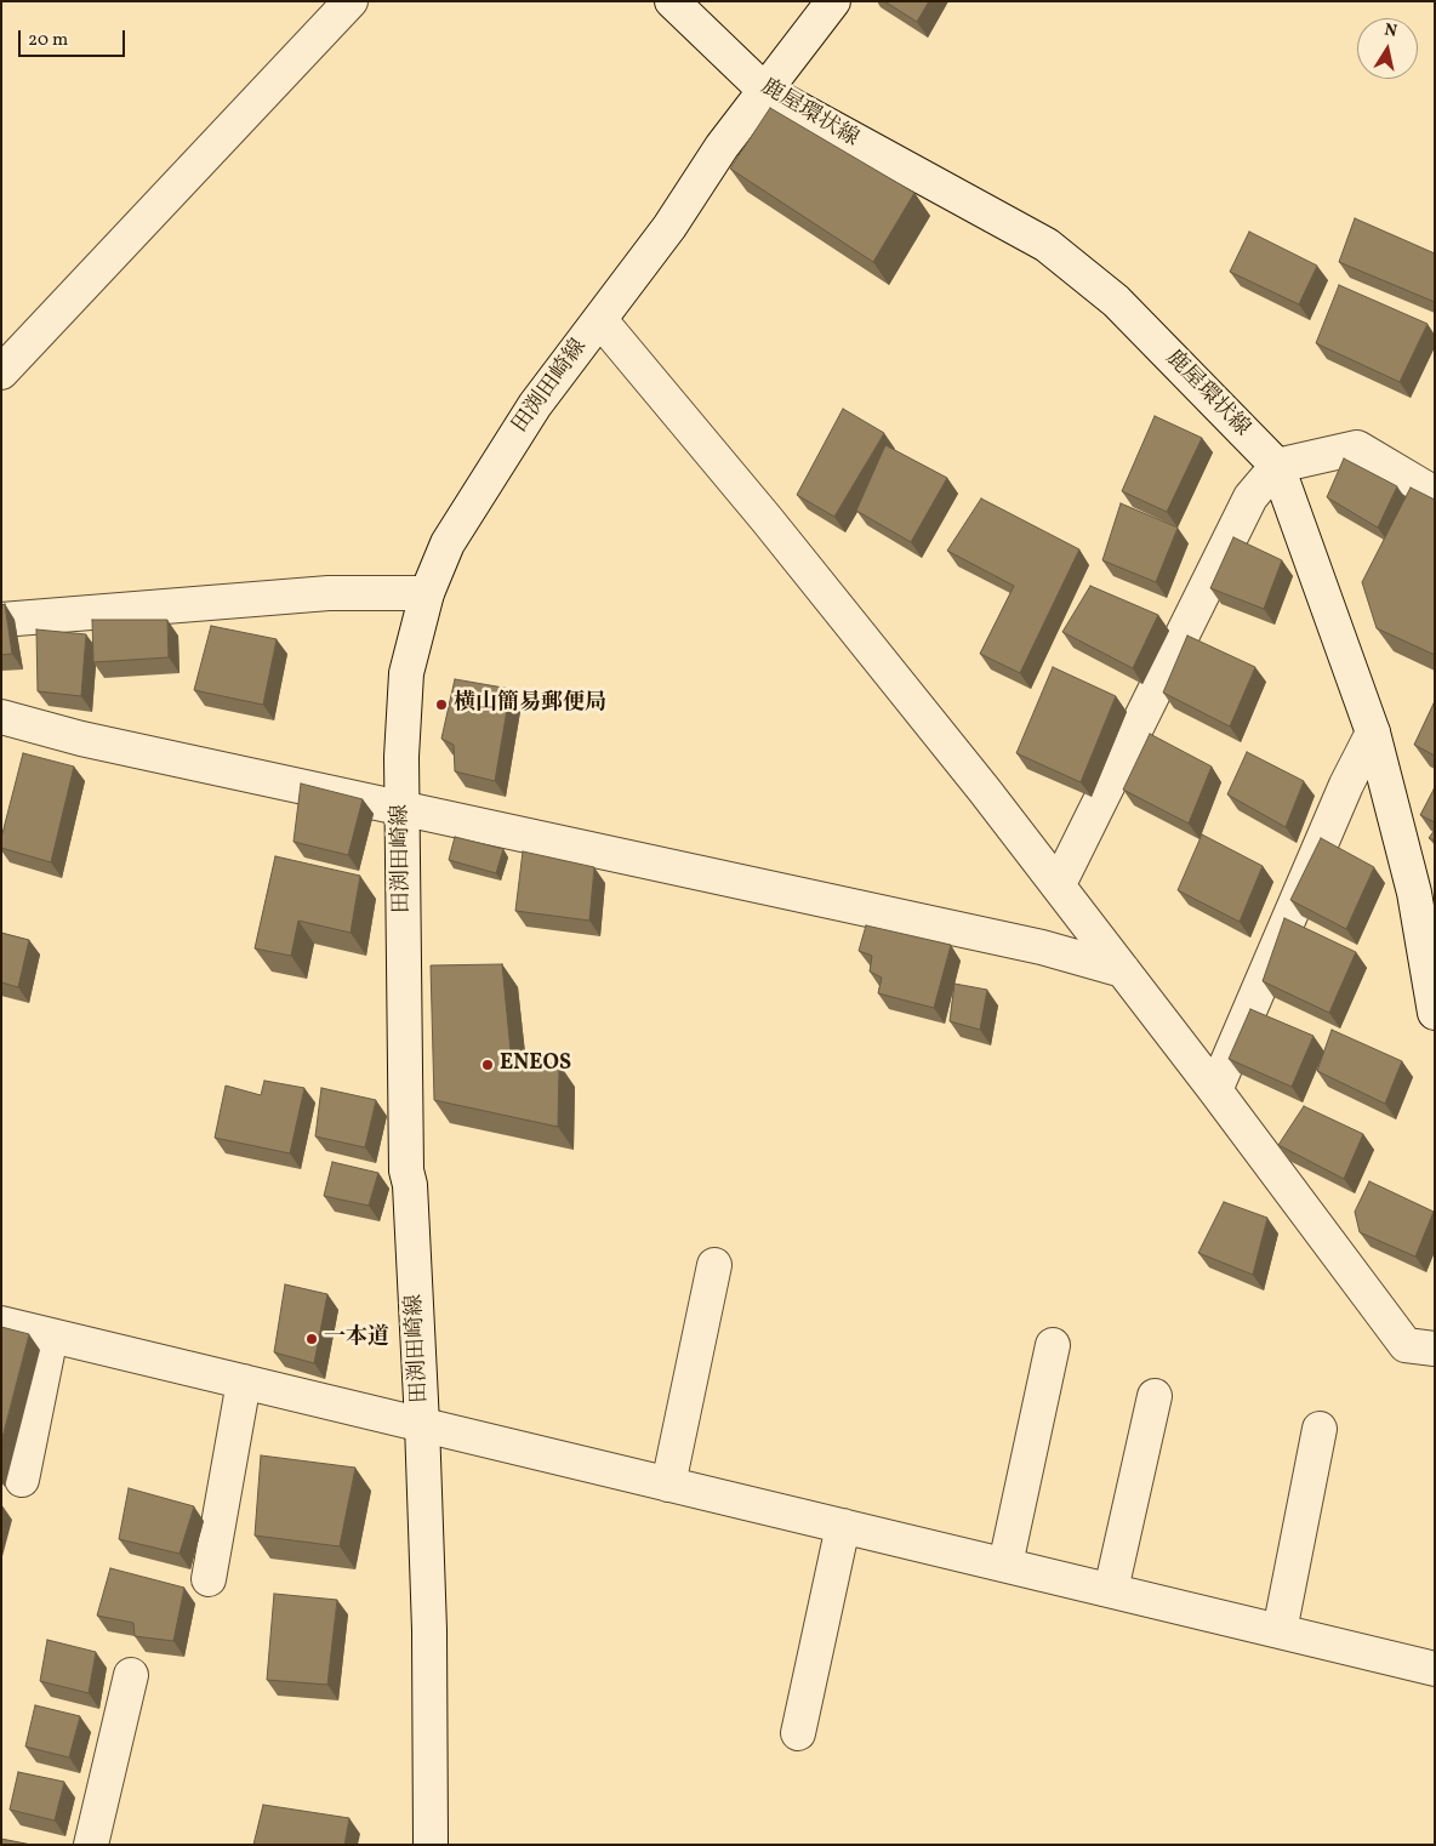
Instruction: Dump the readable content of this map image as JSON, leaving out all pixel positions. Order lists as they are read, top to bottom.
{
  "streets": {
    "street": ["鹿屋環状線", "田渕田崎線"]
  },
  "crossings": [
    ["鹿屋環状線", "田渕田崎線"]
  ],
  "places": ["横山簡易郵便局", "ENEOS", "一本道"],
  "scale_bar": "20 m",
  "north": "top"
}
